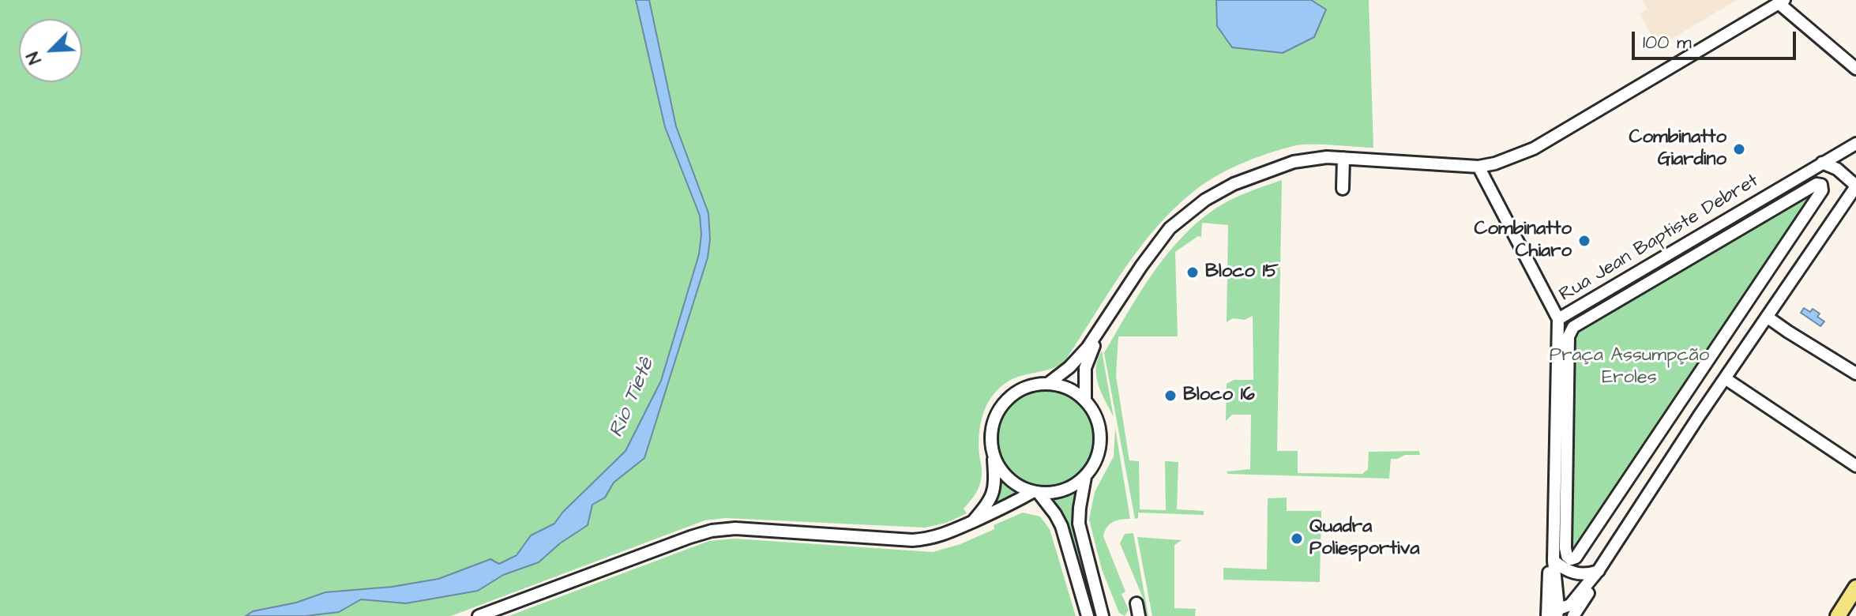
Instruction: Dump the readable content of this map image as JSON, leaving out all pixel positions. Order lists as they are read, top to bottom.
{
  "streets": {
    "street": ["Rua Jean Baptiste Debret"]
  },
  "water": ["Rio Tietê"],
  "parks": ["Praça Assumpção Eroles"],
  "places": [
    "Combinatto Giardino",
    "Combinatto Chiaro",
    "Bloco 15",
    "Bloco 16",
    "Quadra Poliesportiva"
  ],
  "scale_bar": "100 m",
  "north": "bottom left"
}
